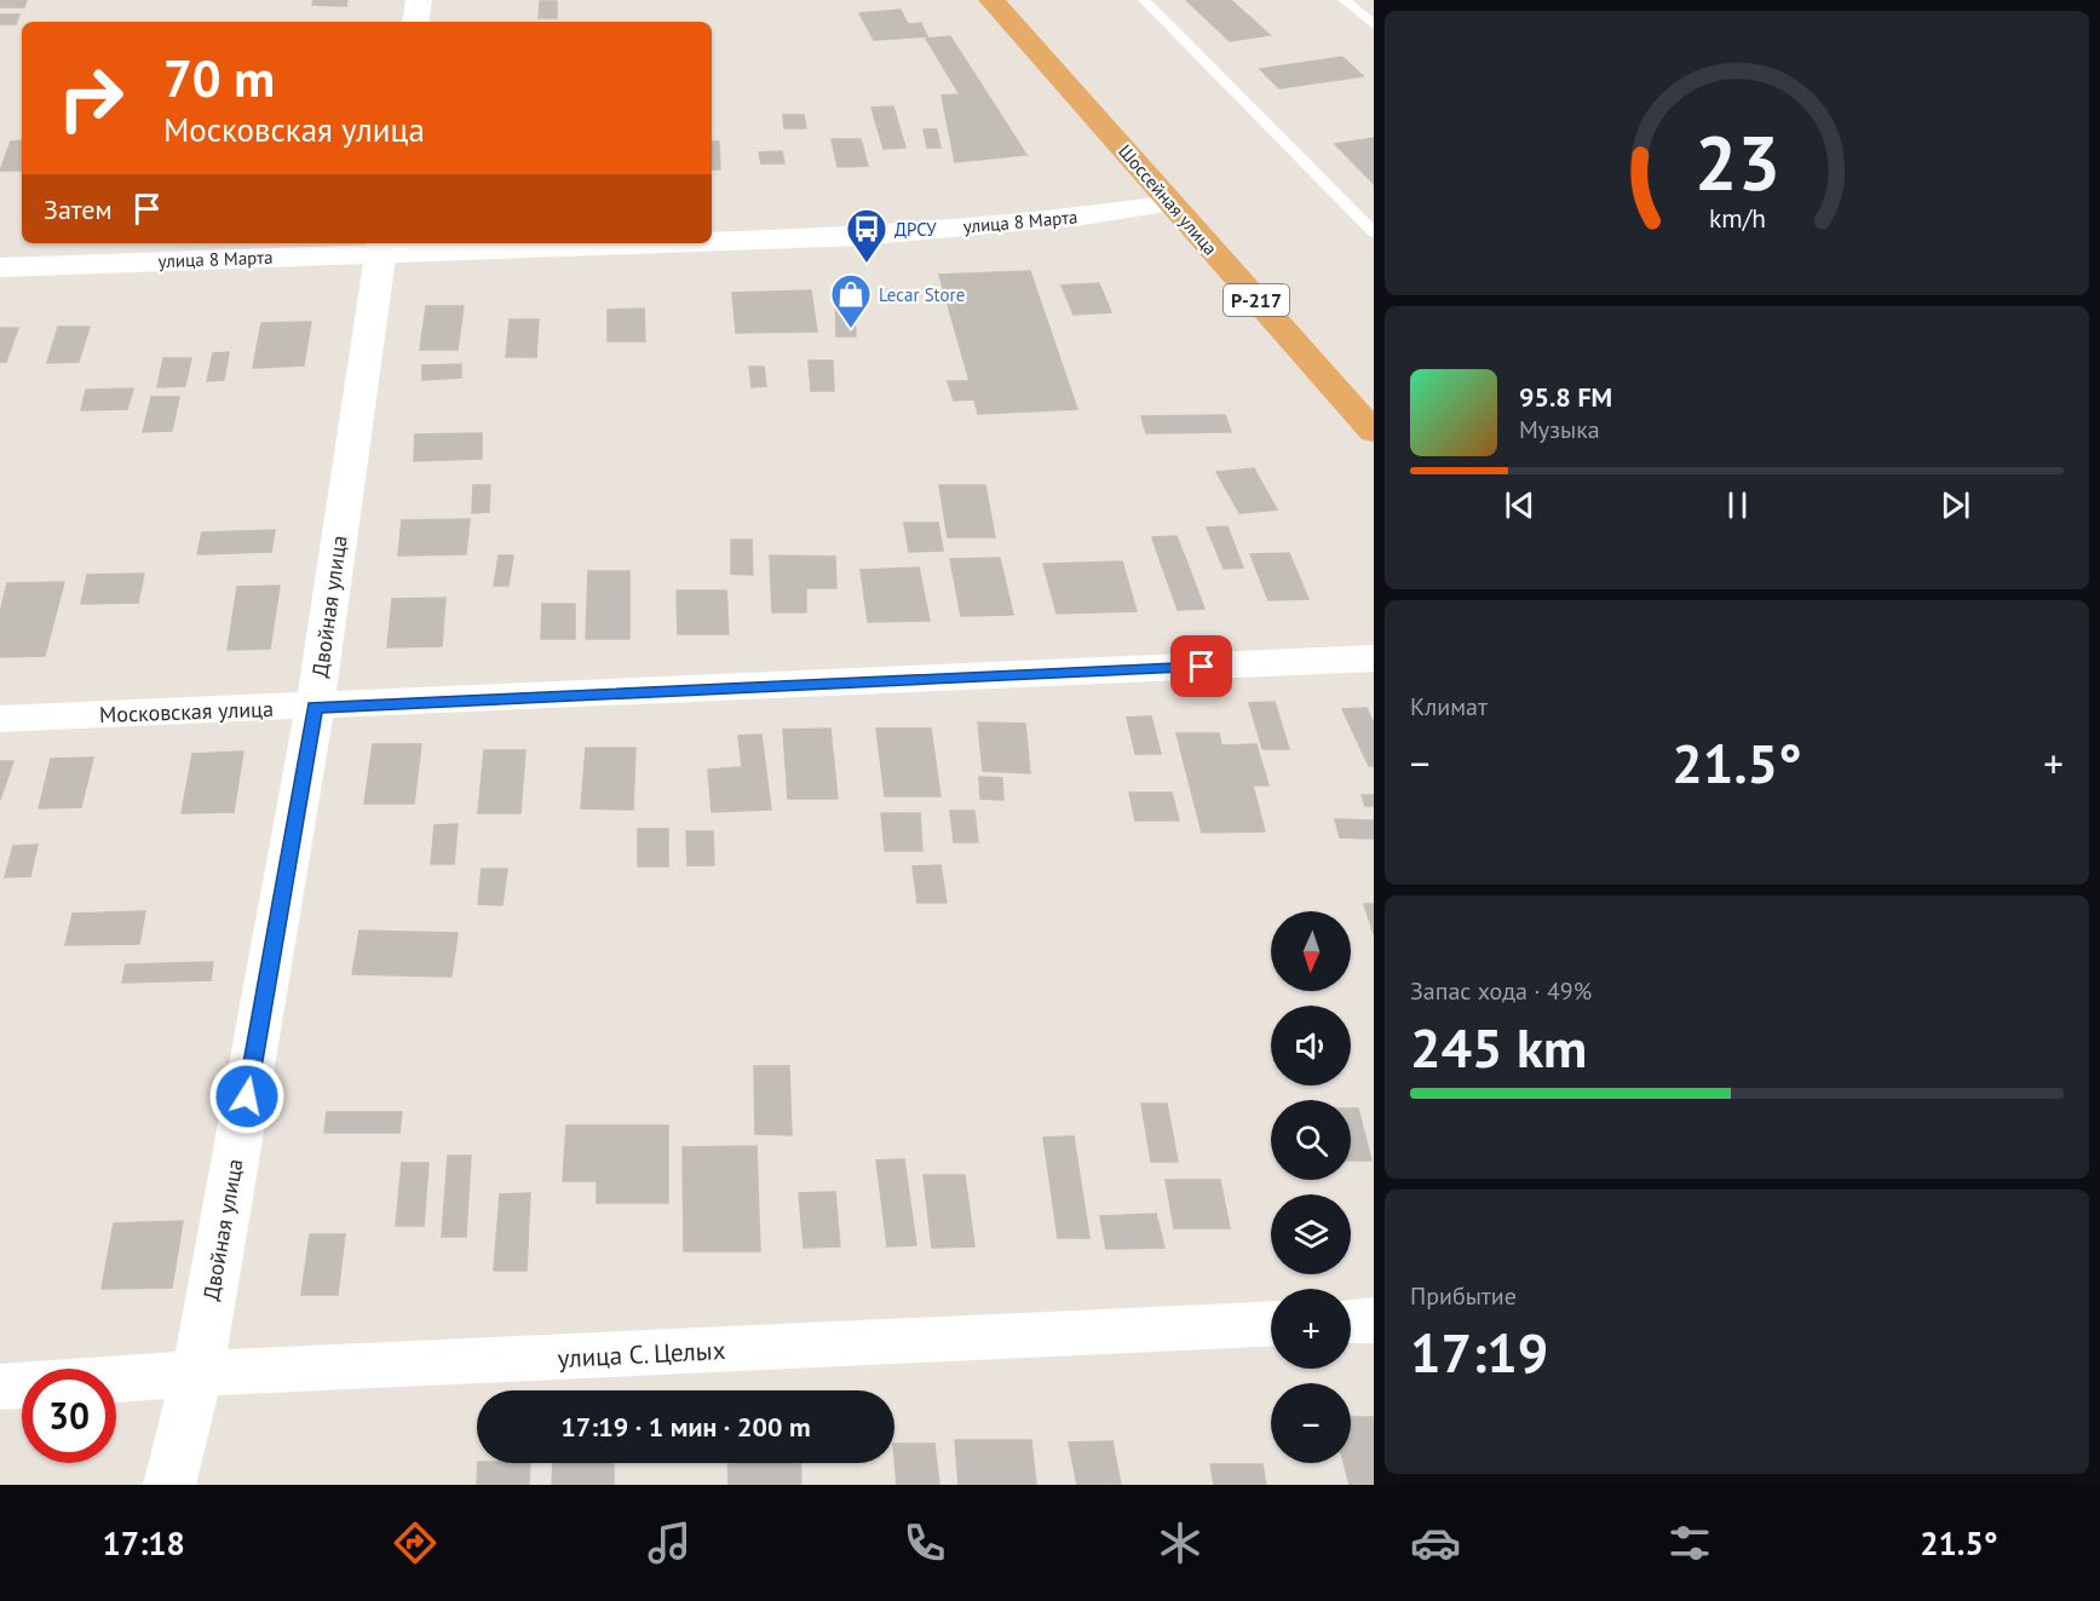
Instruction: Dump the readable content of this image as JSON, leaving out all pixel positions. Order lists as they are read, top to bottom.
{
  "streets": {
    "highway": ["Шоссейная улица", "Р-217"],
    "street": [
      "улица 8 Марта",
      "Двойная улица",
      "Московская улица",
      "улица С. Целых"
    ]
  },
  "crossings": [
    ["Шоссейная улица", "улица 8 Марта"],
    ["улица 8 Марта", "Двойная улица"],
    ["Двойная улица", "Московская улица"],
    ["Двойная улица", "улица С. Целых"]
  ],
  "places": {
    "bus stop": ["ДРСУ"],
    "shop": ["Lecar Store"]
  },
  "north": "bottom",
  "page": {
    "turn": ["70 m", "Московская улица"],
    "then": "Затем",
    "song": ["95.8 FM", "Музыка"],
    "tile": [
      "Климат",
      ["Запас хода · 49%", "245 km"],
      ["Прибытие", "17:19"]
    ],
    "heat": ["−", "21.5°", "+"],
    "map_buttons": ["+", "−"],
    "limit": "30",
    "trip": "17:19 · 1 мин · 200 m",
    "tabs": ["17:18", "21.5°"],
    "gauge": ["23", "km/h"]
  }
}
